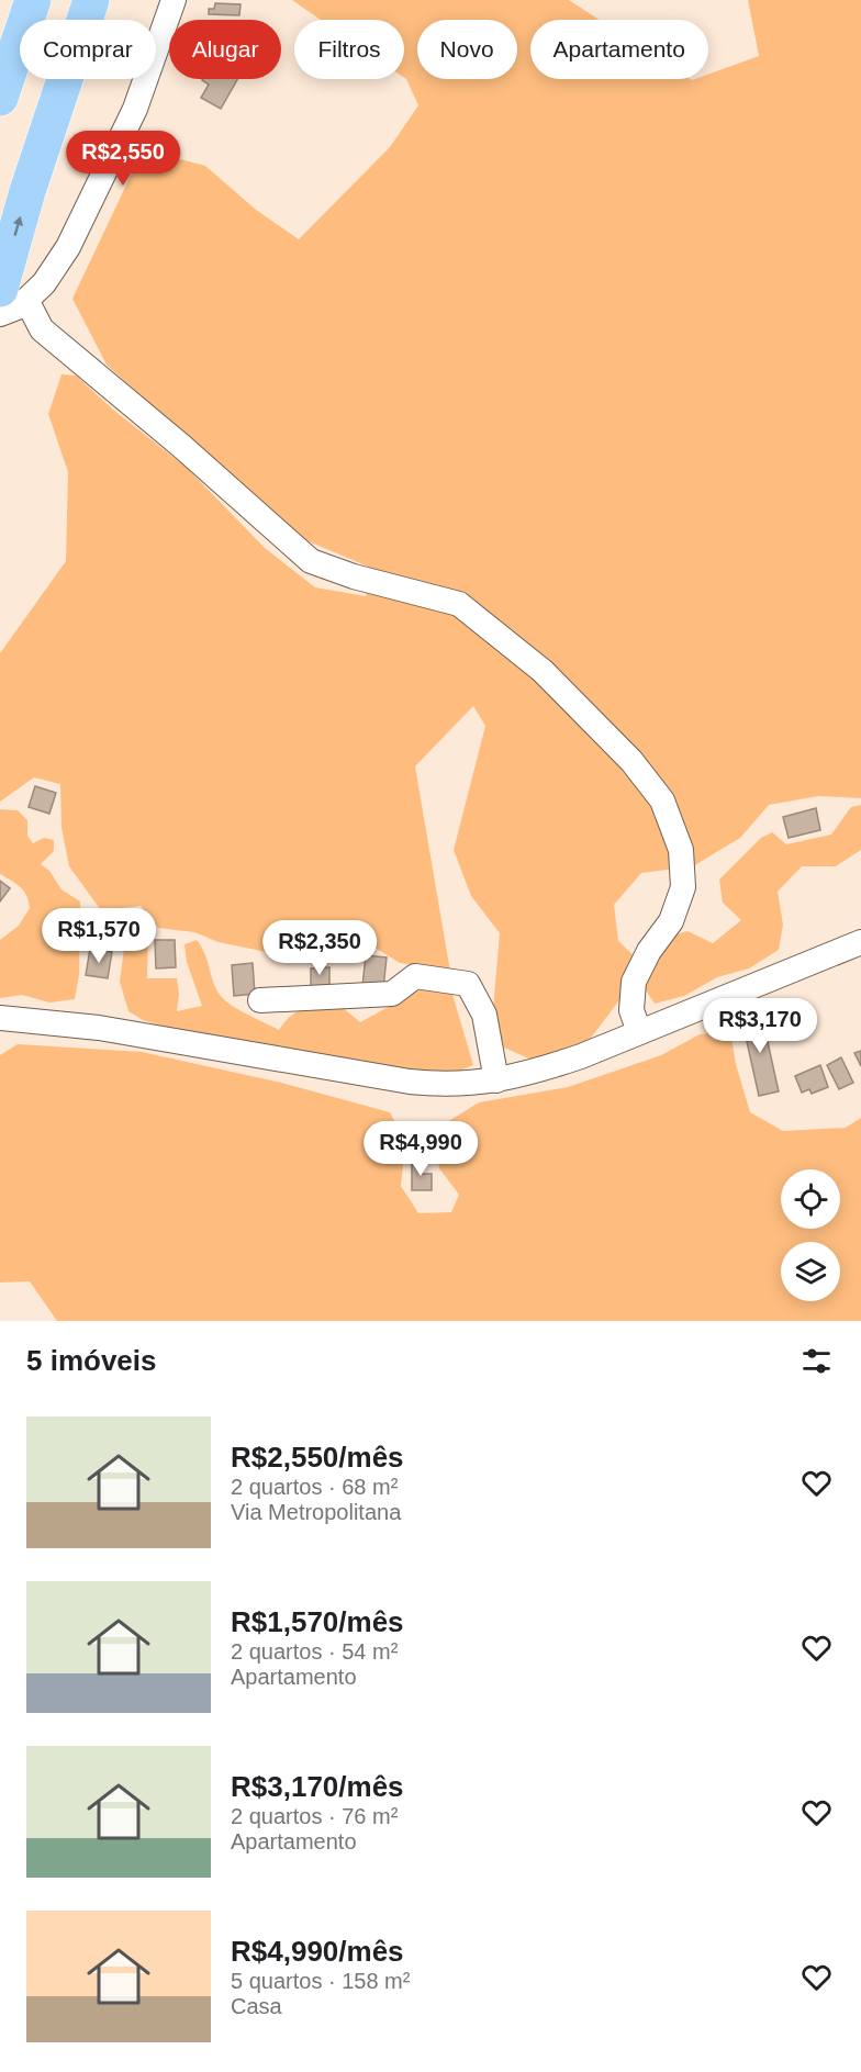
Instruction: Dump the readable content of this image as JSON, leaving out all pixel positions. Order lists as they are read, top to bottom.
{
  "page": {
    "chip": [
      "Comprar",
      "Alugar",
      "Filtros",
      "Novo",
      "Apartamento"
    ],
    "price": [
      "R$2,550",
      "R$1,570",
      "R$2,350",
      "R$3,170",
      "R$4,990"
    ],
    "heading": "5 imóveis",
    "list": [
      {
        "name": "R$2,550/mês",
        "note": "2 quartos · 68 m² · Via Metropolitana"
      },
      {
        "name": "R$1,570/mês",
        "note": "2 quartos · 54 m² · Apartamento"
      },
      {
        "name": "R$3,170/mês",
        "note": "2 quartos · 76 m² · Apartamento"
      },
      {
        "name": "R$4,990/mês",
        "note": "5 quartos · 158 m² · Casa"
      }
    ]
  }
}
